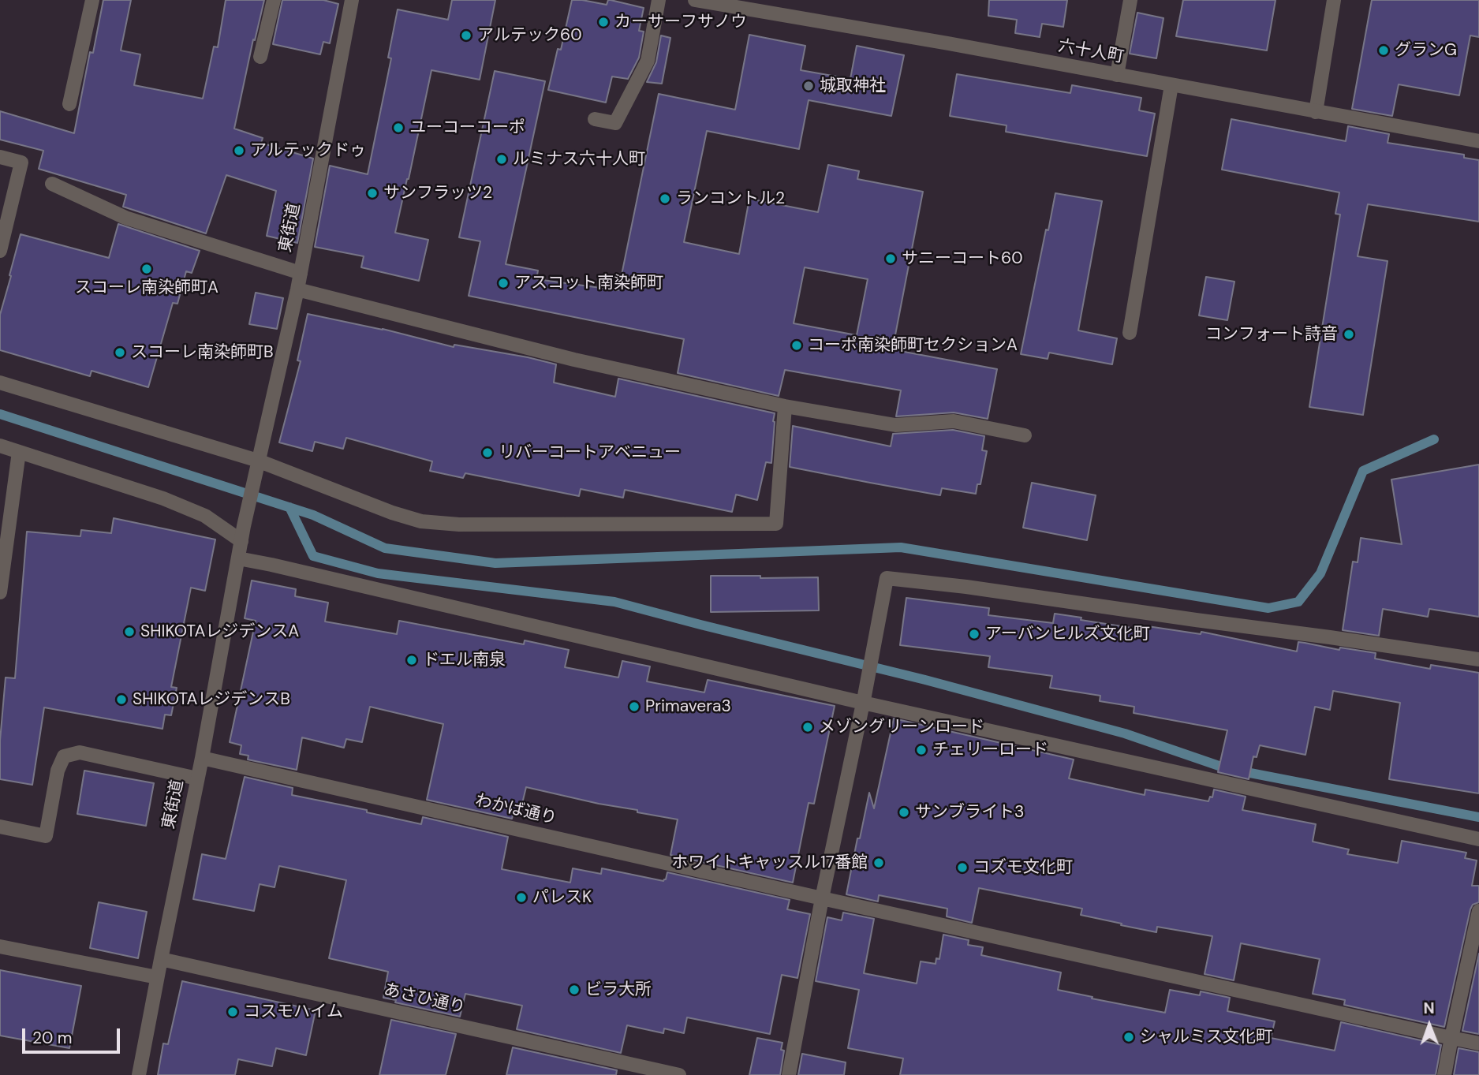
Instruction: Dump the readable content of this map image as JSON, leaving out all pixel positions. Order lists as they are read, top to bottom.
{
  "streets": {
    "street": [
      "六十人町",
      "東街道",
      "わかば通り",
      "あさひ通り"
    ]
  },
  "crossings": [
    ["東街道", "わかば通り"],
    ["東街道", "あさひ通り"]
  ],
  "places": [
    "カーサーフサノウ",
    "アルテック60",
    "グランG",
    "城取神社",
    "ユーコーコーポ",
    "アルテックドゥ",
    "ルミナス六十人町",
    "サンフラッツ2",
    "ランコントル2",
    "サニーコート60",
    "スコーレ南染師町A",
    "アスコット南染師町",
    "コンフォート詩音",
    "コーポ南染師町セクションA",
    "スコーレ南染師町B",
    "リバーコートアベニュー",
    "SHIKOTAレジデンスA",
    "アーバンヒルズ文化町",
    "ドエル南泉",
    "SHIKOTAレジデンスB",
    "Primavera3",
    "メゾングリーンロード",
    "チェリーロード",
    "サンブライト3",
    "ホワイトキャッスル17番館",
    "コズモ文化町",
    "パレスK",
    "ビラ大所",
    "コスモハイム",
    "シャルミス文化町"
  ],
  "scale_bar": "20 m",
  "north": "top"
}
